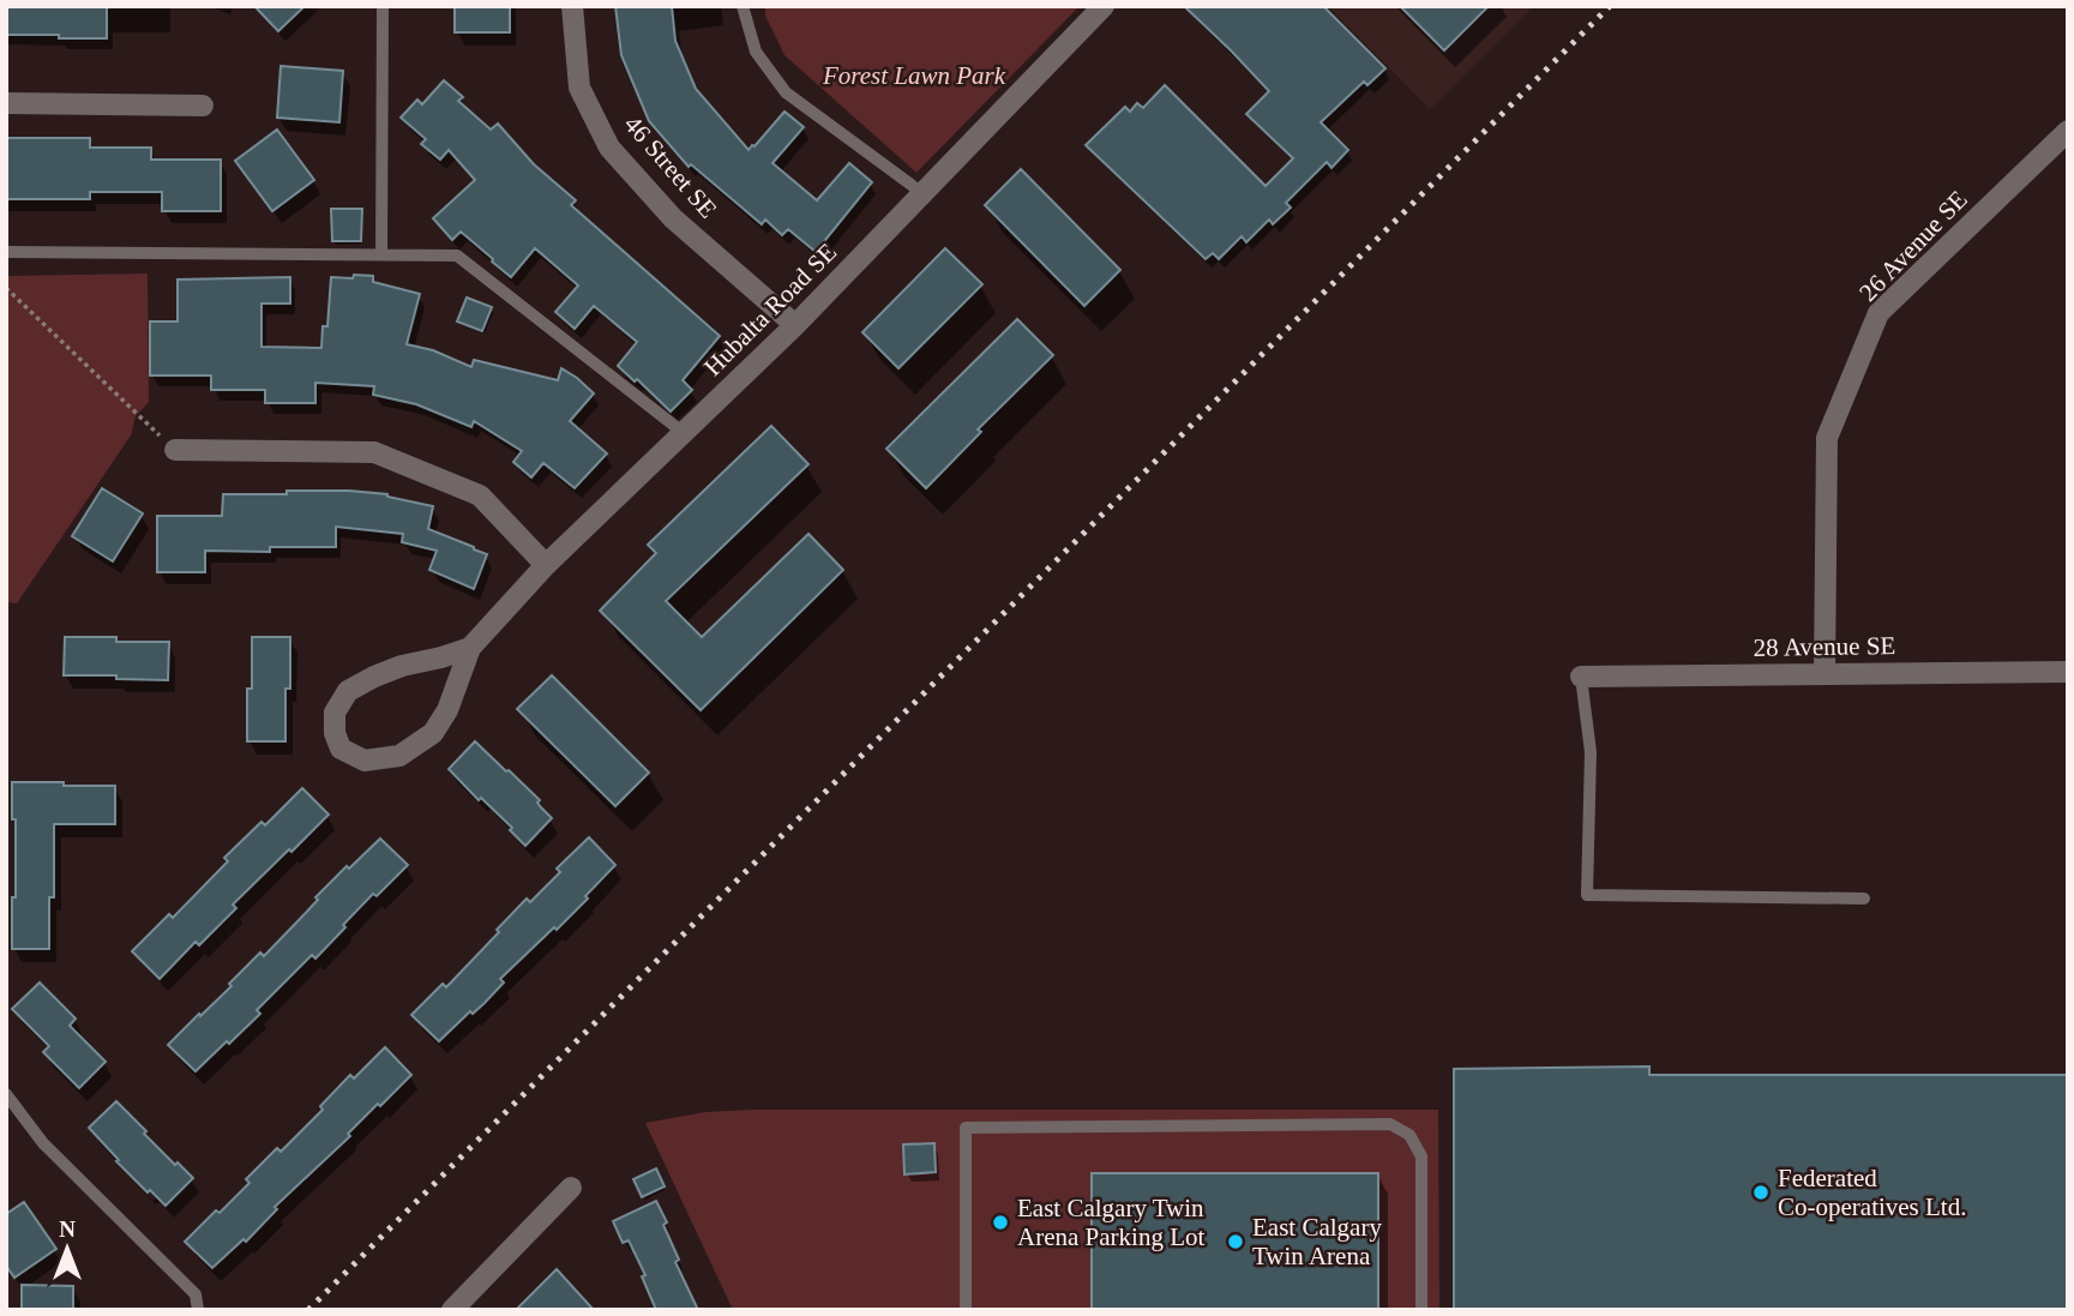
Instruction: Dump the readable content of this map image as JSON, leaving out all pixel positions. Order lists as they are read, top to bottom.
{
  "streets": {
    "street": [
      "46 Street SE",
      "26 Avenue SE",
      "Hubalta Road SE",
      "28 Avenue SE"
    ]
  },
  "crossings": [
    ["46 Street SE", "Hubalta Road SE"],
    ["26 Avenue SE", "28 Avenue SE"]
  ],
  "parks": ["Forest Lawn Park"],
  "places": ["Federated Co-operatives Ltd.", "East Calgary Twin Arena Parking Lot", "East Calgary Twin Arena"],
  "north": "top"
}
